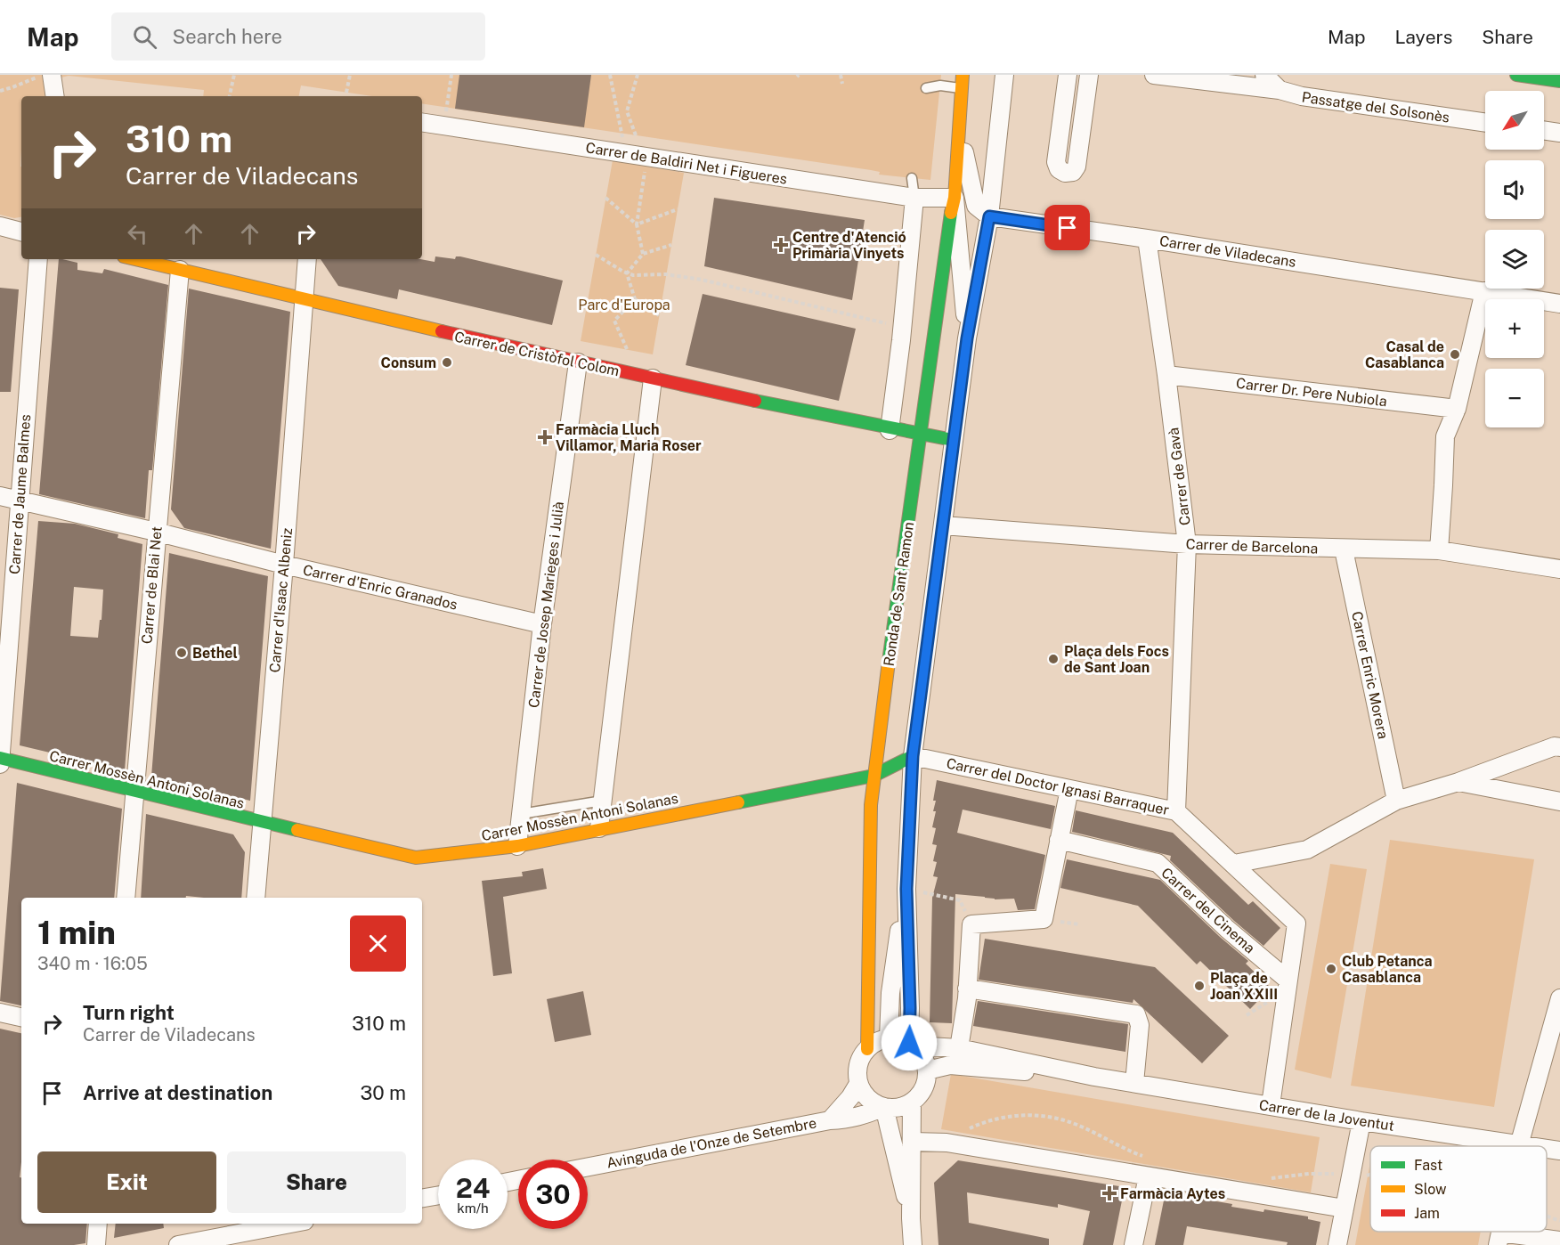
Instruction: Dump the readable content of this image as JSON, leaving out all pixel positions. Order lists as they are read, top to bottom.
{
  "streets": {
    "street": [
      "Passatge del Solsonès",
      "Carrer de Baldiri Net i Figueres",
      "Carrer de Viladecans",
      "Carrer de Cristòfol Colom",
      "Carrer Dr. Pere Nubiola",
      "Carrer de Gavà",
      "Carrer de Jaume Balmes",
      "Carrer de Barcelona",
      "Carrer de Blai Net",
      "Carrer d'Enric Granados",
      "Ronda de Sant Ramon",
      "Carrer d'Isaac Albeniz",
      "Carrer de Josep Marieges i Julià",
      "Carrer Enric Morera",
      "Carrer Mossèn Antoni Solanas",
      "Carrer del Doctor Ignasi Barraquer",
      "Carrer del Cinema",
      "Carrer de la Joventut",
      "Avinguda de l'Onze de Setembre"
    ]
  },
  "crossings": [
    ["Carrer de Baldiri Net i Figueres", "Ronda de Sant Ramon"],
    ["Carrer de Viladecans", "Carrer de Gavà"],
    ["Carrer de Viladecans", "Ronda de Sant Ramon"],
    ["Carrer de Cristòfol Colom", "Carrer de Blai Net"],
    ["Carrer de Cristòfol Colom", "Ronda de Sant Ramon"],
    ["Carrer de Cristòfol Colom", "Carrer d'Isaac Albeniz"],
    ["Carrer de Cristòfol Colom", "Carrer de Josep Marieges i Julià"],
    ["Carrer Dr. Pere Nubiola", "Carrer de Gavà"],
    ["Carrer de Gavà", "Carrer de Barcelona"],
    ["Carrer de Gavà", "Carrer del Doctor Ignasi Barraquer"],
    ["Carrer de Jaume Balmes", "Carrer d'Enric Granados"],
    ["Carrer de Jaume Balmes", "Carrer Mossèn Antoni Solanas"],
    ["Carrer de Barcelona", "Ronda de Sant Ramon"],
    ["Carrer de Barcelona", "Carrer Enric Morera"],
    ["Carrer de Blai Net", "Carrer d'Enric Granados"],
    ["Carrer de Blai Net", "Carrer Mossèn Antoni Solanas"],
    ["Carrer d'Enric Granados", "Carrer d'Isaac Albeniz"],
    ["Carrer d'Enric Granados", "Carrer de Josep Marieges i Julià"],
    ["Ronda de Sant Ramon", "Carrer Mossèn Antoni Solanas"],
    ["Ronda de Sant Ramon", "Carrer del Doctor Ignasi Barraquer"],
    ["Ronda de Sant Ramon", "Carrer de la Joventut"],
    ["Ronda de Sant Ramon", "Avinguda de l'Onze de Setembre"],
    ["Carrer d'Isaac Albeniz", "Carrer Mossèn Antoni Solanas"],
    ["Carrer de Josep Marieges i Julià", "Carrer Mossèn Antoni Solanas"],
    ["Carrer Mossèn Antoni Solanas", "Carrer del Doctor Ignasi Barraquer"],
    ["Carrer del Doctor Ignasi Barraquer", "Carrer del Cinema"],
    ["Carrer del Doctor Ignasi Barraquer", "Carrer de la Joventut"],
    ["Carrer de la Joventut", "Avinguda de l'Onze de Setembre"]
  ],
  "parks": ["Parc d'Europa"],
  "places": {
    "health": ["Centre d'Atenció Primària Vinyets", "Farmàcia Lluch Villamor, Maria Roser", "Farmàcia Aytes"],
    "other": [
      "Casal de Casablanca",
      "Consum",
      "Bethel",
      "Plaça dels Focs de Sant Joan",
      "Club Petanca Casablanca",
      "Plaça de Joan XXIII"
    ]
  },
  "legend": ["Fast", "Slow", "Jam"],
  "north": "bottom left",
  "page": {
    "header": "Map",
    "search": "Search here",
    "nav": ["Map", "Layers", "Share"],
    "map_buttons": ["+", "−"],
    "turn": ["310 m", "Carrer de Viladecans"],
    "heading": ["1 min", "340 m · 16:05"],
    "list": [
      {
        "name": "Turn right",
        "note": "Carrer de Viladecans",
        "value": "310 m"
      },
      {
        "name": "Arrive at destination",
        "value": "30 m"
      }
    ],
    "buttons": ["Exit", "Share"],
    "speed": "24 km/h",
    "limit": "30"
  }
}
